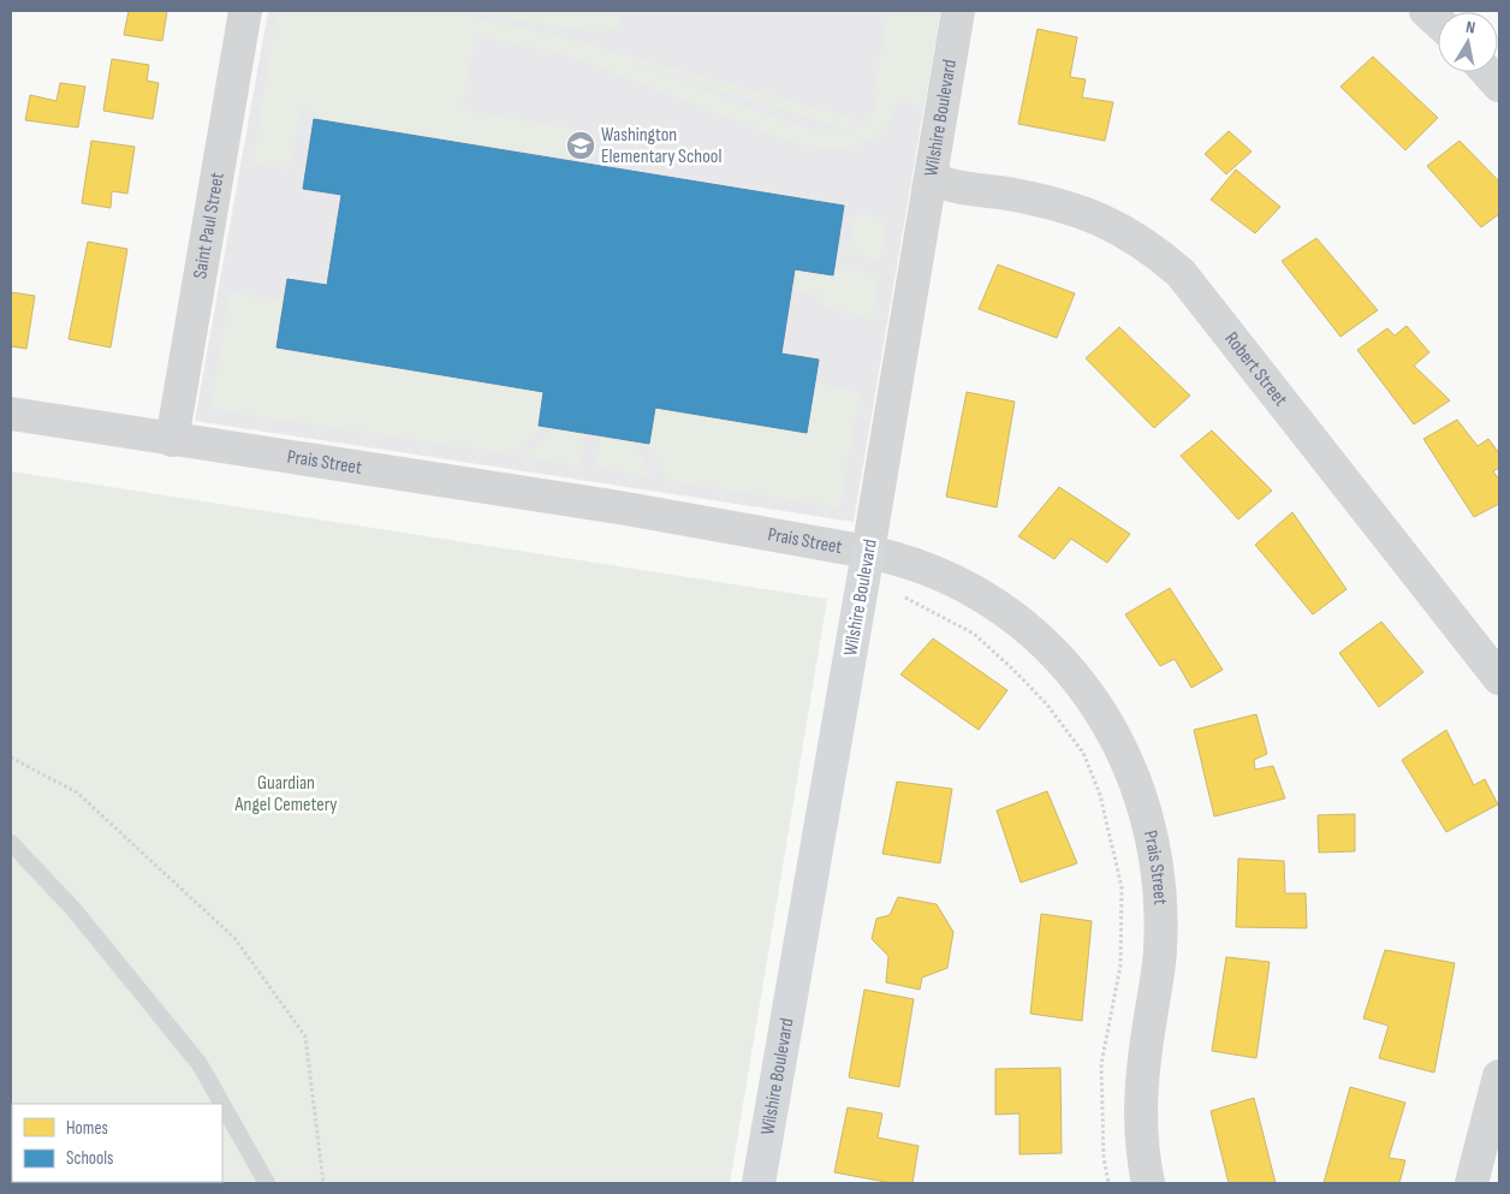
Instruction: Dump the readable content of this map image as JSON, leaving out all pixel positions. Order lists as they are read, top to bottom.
{
  "streets": {
    "street": [
      "Wilshire Boulevard",
      "Saint Paul Street",
      "Robert Street",
      "Prais Street"
    ]
  },
  "crossings": [
    ["Wilshire Boulevard", "Robert Street"],
    ["Wilshire Boulevard", "Prais Street"],
    ["Saint Paul Street", "Prais Street"]
  ],
  "parks": ["Guardian Angel Cemetery"],
  "places": {
    "school or university": ["Washington Elementary School"]
  },
  "legend": ["Homes", "Schools"],
  "north": "top"
}
